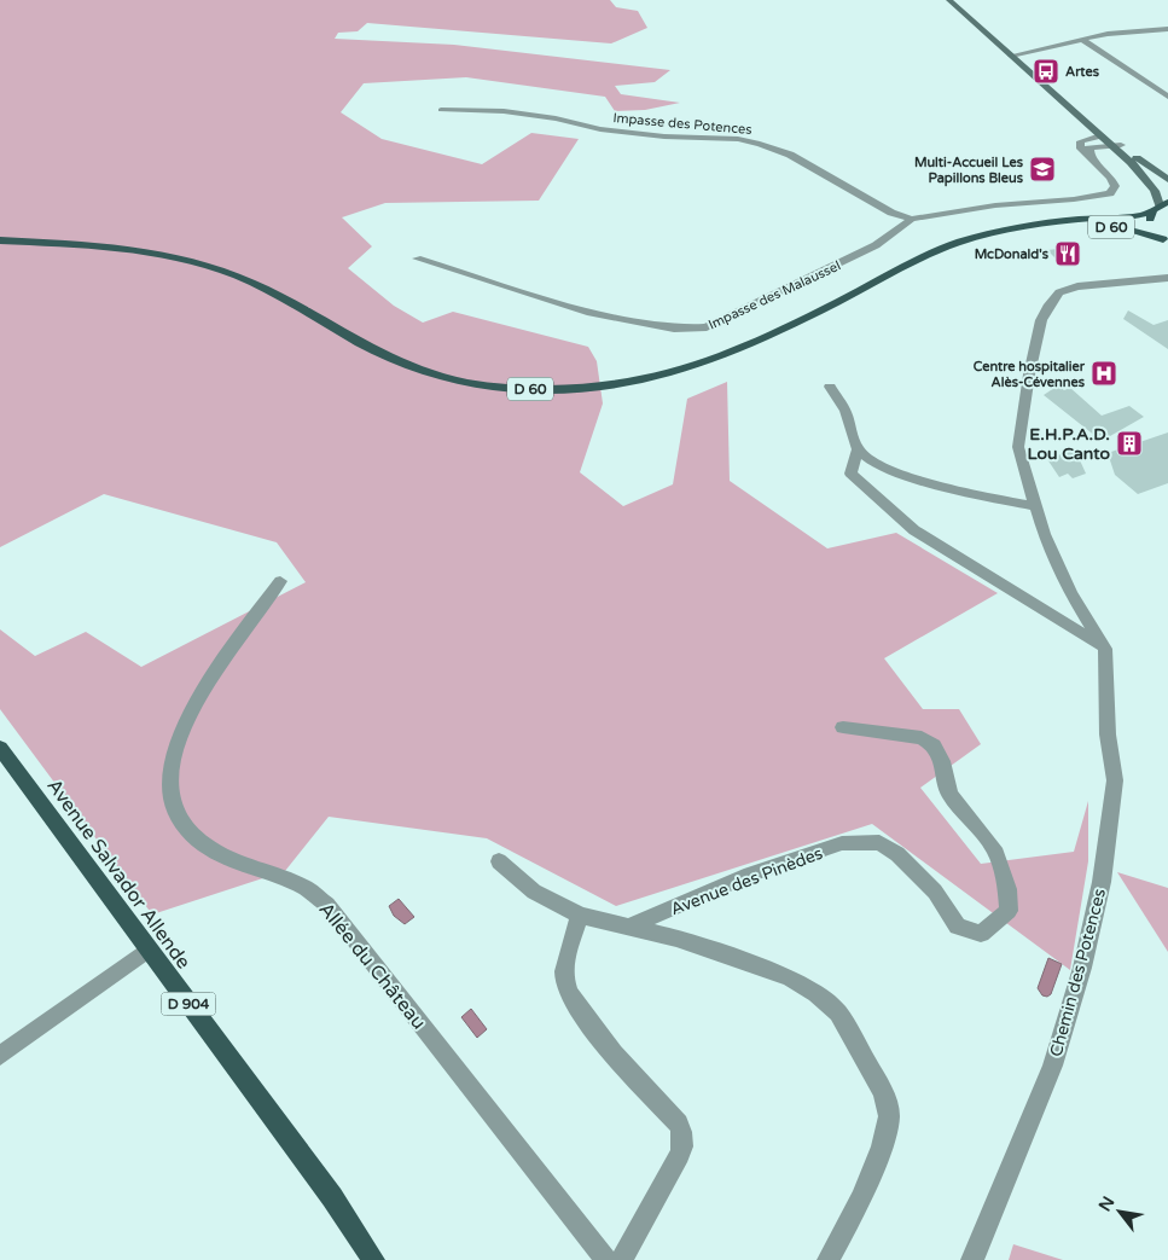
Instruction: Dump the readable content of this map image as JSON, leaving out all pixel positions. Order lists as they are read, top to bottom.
{
  "streets": {
    "main road": ["D 60", "Avenue Salvador Allende", "D 904"],
    "street": [
      "Impasse des Potences",
      "Impasse des Malaussel",
      "Avenue des Pinèdes",
      "Allée du Château",
      "Chemin des Potences"
    ]
  },
  "crossings": [
    ["Impasse des Potences", "Impasse des Malaussel"]
  ],
  "places": {
    "bus stop": ["Artes"],
    "school or university": ["Multi-Accueil Les Papillons Bleus"],
    "restaurant": ["McDonald's"],
    "hospital": ["Centre hospitalier Alès-Cévennes"],
    "building": ["E.H.P.A.D. Lou Canto"]
  },
  "north": "top left"
}
